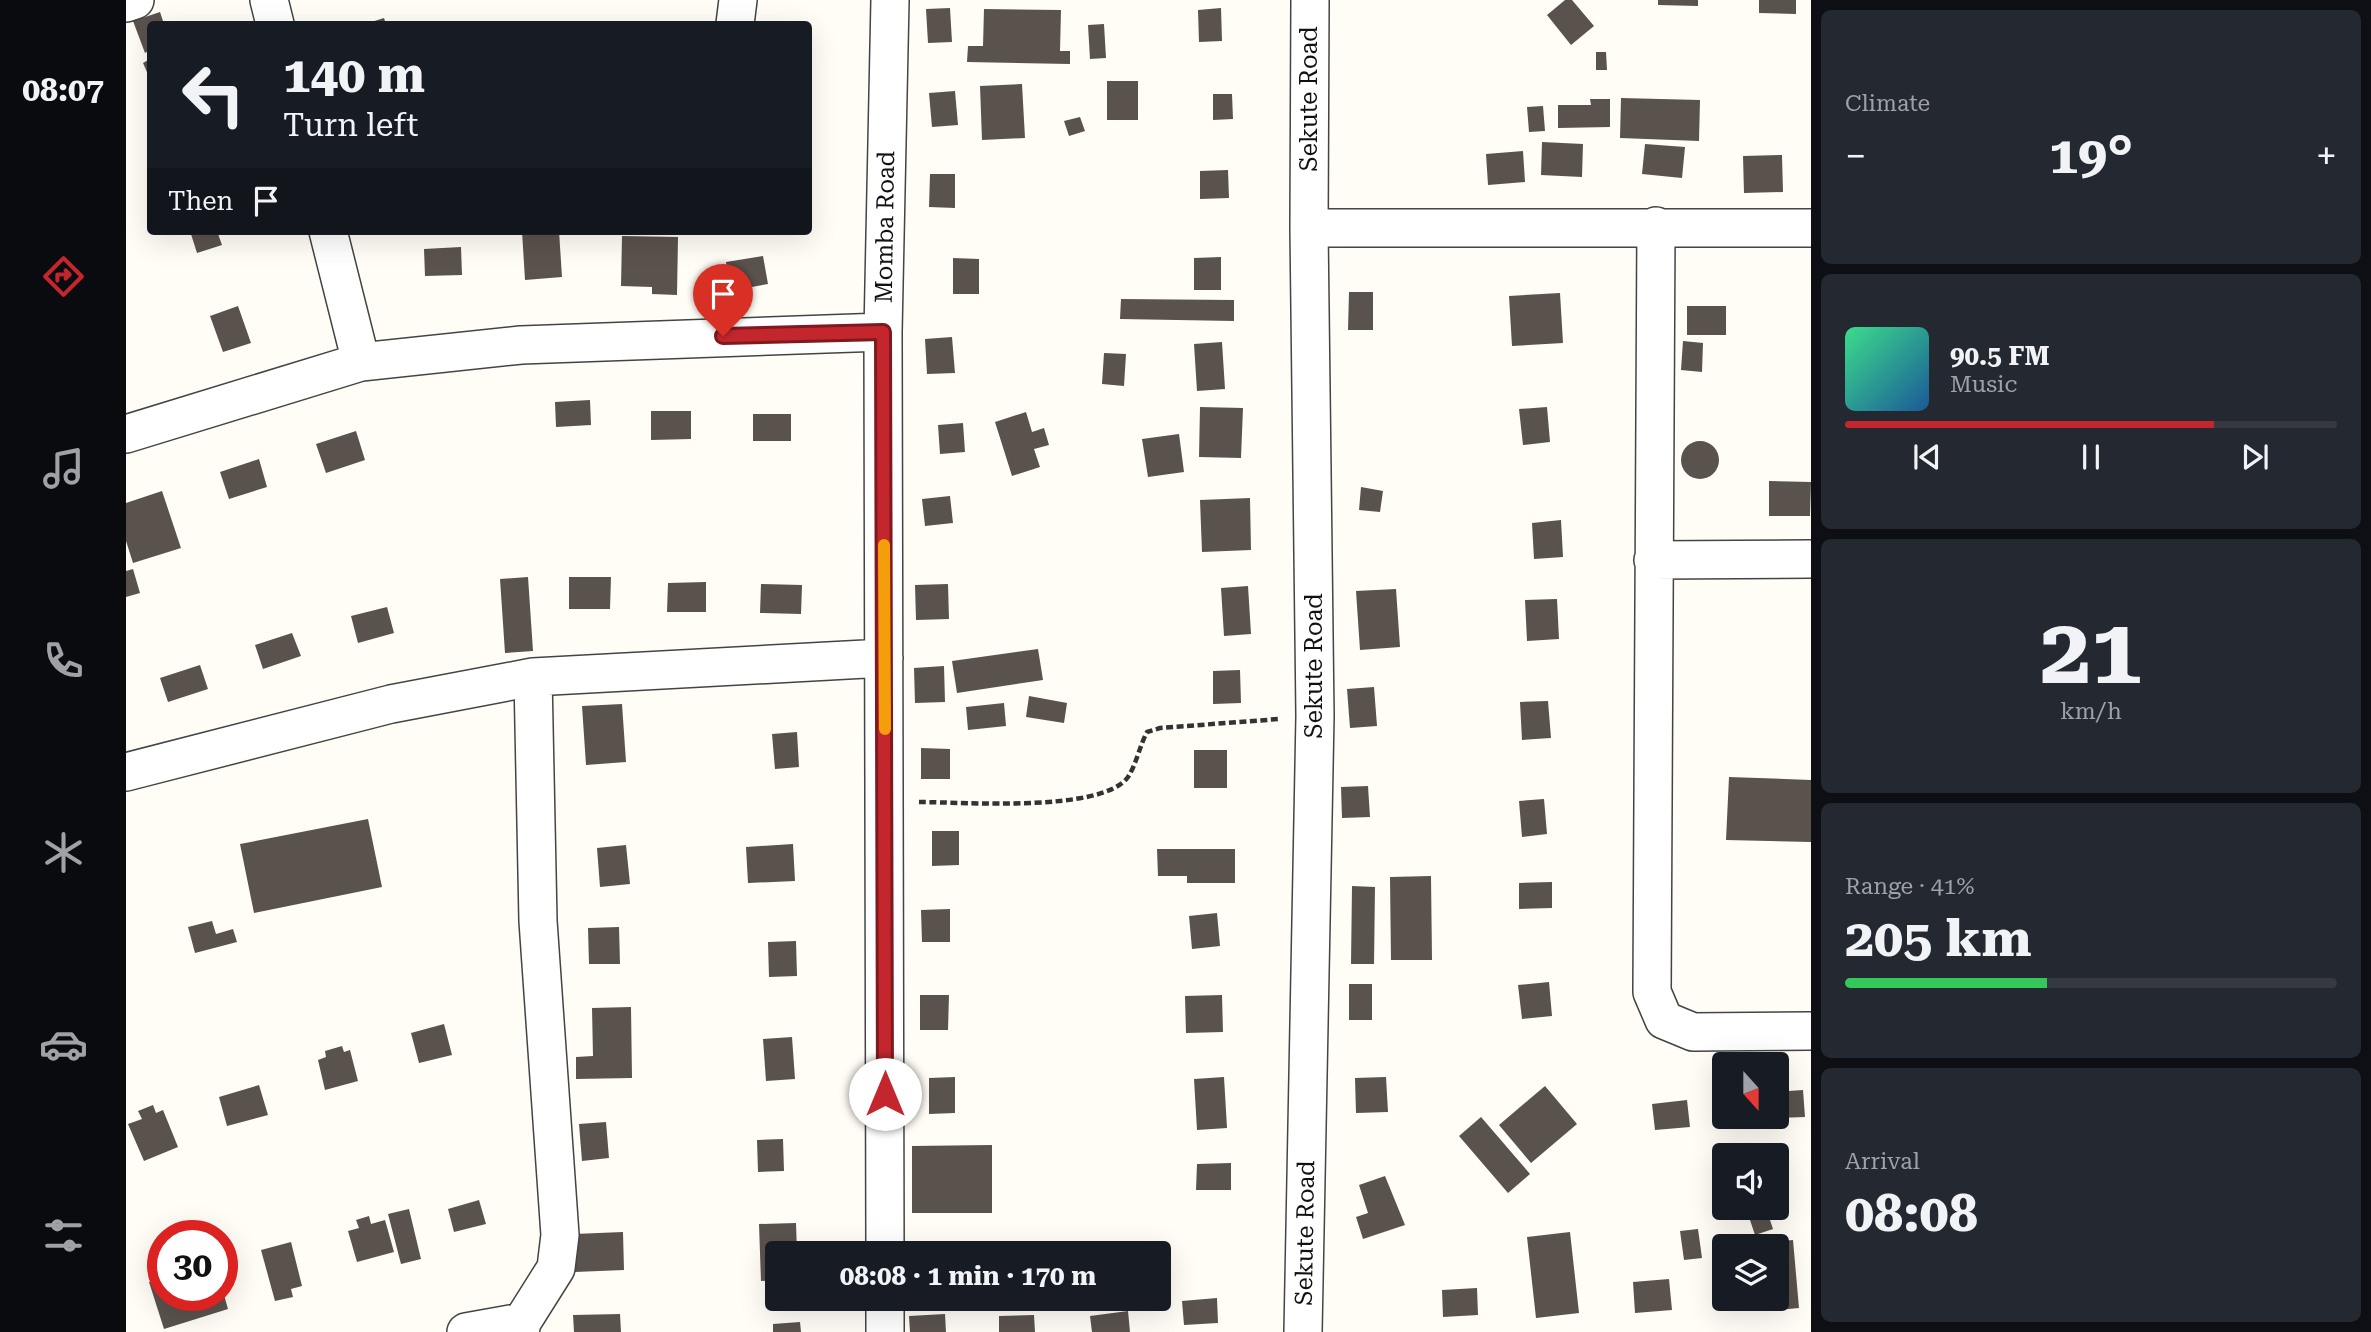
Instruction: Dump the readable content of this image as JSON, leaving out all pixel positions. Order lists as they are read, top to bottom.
{
  "streets": {
    "street": ["Sekute Road", "Momba Road"]
  },
  "north": "bottom",
  "page": {
    "tabs": "08:07",
    "tile": [
      "Climate",
      ["21", "km/h"],
      ["Range · 41%", "205 km"],
      ["Arrival", "08:08"]
    ],
    "turn": ["140 m", "Turn left"],
    "heat": ["−", "19°", "+"],
    "then": "Then",
    "song": ["90.5 FM", "Music"],
    "limit": "30",
    "trip": "08:08 · 1 min · 170 m"
  }
}
